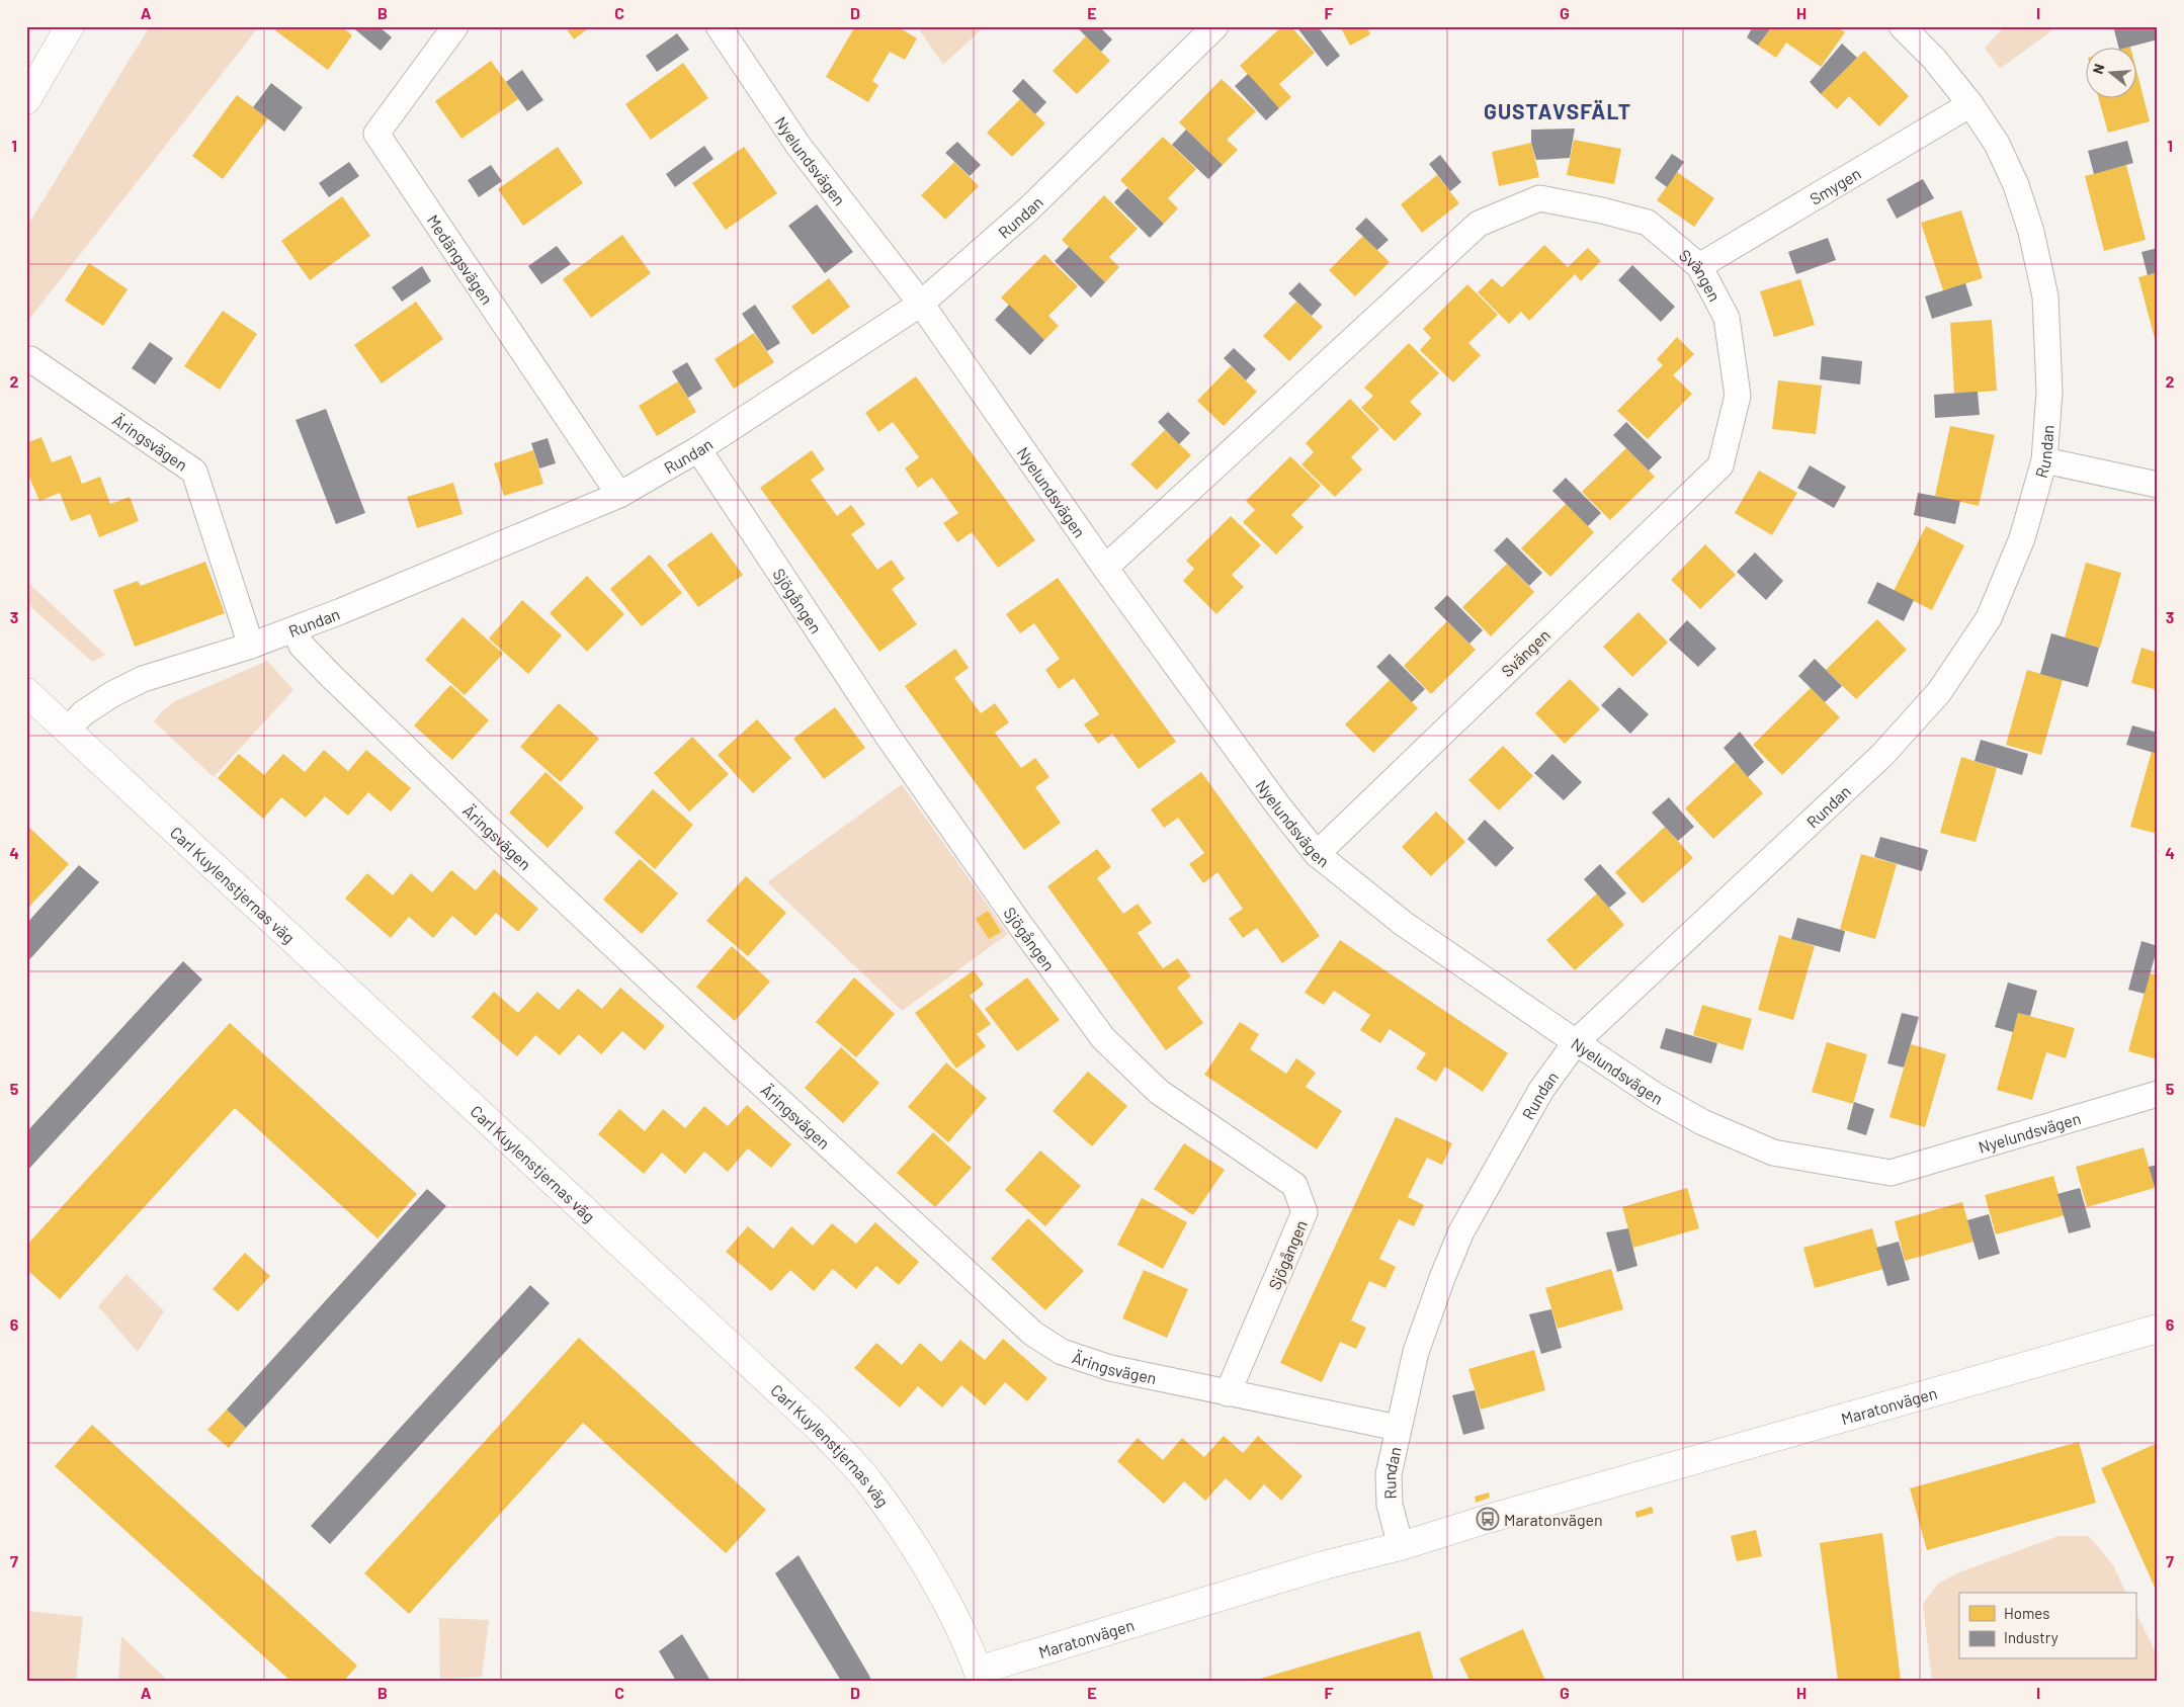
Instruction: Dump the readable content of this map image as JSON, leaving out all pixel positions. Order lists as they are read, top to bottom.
{
  "streets": {
    "street": [
      "Nyelundsvägen",
      "Smygen",
      "Rundan",
      "Medängsvägen",
      "Svängen",
      "Äringsvägen",
      "Sjögången",
      "Carl Kuylenstjernas väg",
      "Maratonvägen"
    ]
  },
  "crossings": [
    ["Nyelundsvägen", "Rundan"],
    ["Nyelundsvägen", "Svängen"],
    ["Smygen", "Rundan"],
    ["Smygen", "Svängen"],
    ["Rundan", "Medängsvägen"],
    ["Rundan", "Äringsvägen"],
    ["Rundan", "Sjögången"],
    ["Rundan", "Carl Kuylenstjernas väg"],
    ["Rundan", "Maratonvägen"],
    ["Äringsvägen", "Sjögången"],
    ["Carl Kuylenstjernas väg", "Maratonvägen"]
  ],
  "districts": ["GUSTAVSFÄLT"],
  "places": {
    "bus stop": ["Maratonvägen"]
  },
  "legend": ["Homes", "Industry"],
  "north": "left",
  "grid": {
    "columns": [
      "A",
      "B",
      "C",
      "D",
      "E",
      "F",
      "G",
      "H",
      "I"
    ],
    "rows": [
      "1",
      "2",
      "3",
      "4",
      "5",
      "6",
      "7"
    ]
  }
}
